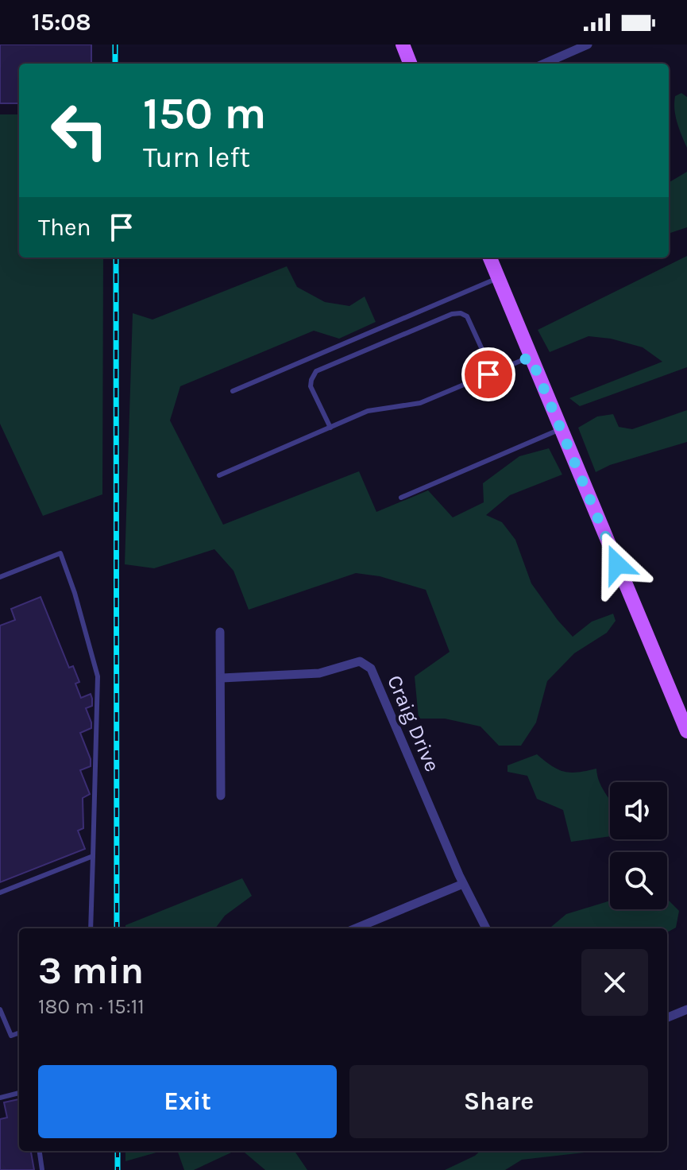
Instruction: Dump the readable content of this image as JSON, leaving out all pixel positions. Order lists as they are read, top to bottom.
{
  "streets": {
    "street": ["Craig Drive"]
  },
  "page": {
    "status": "15:08",
    "turn": ["150 m", "Turn left"],
    "then": "Then",
    "heading": ["3 min", "180 m · 15:11"],
    "buttons": ["Exit", "Share"]
  }
}
